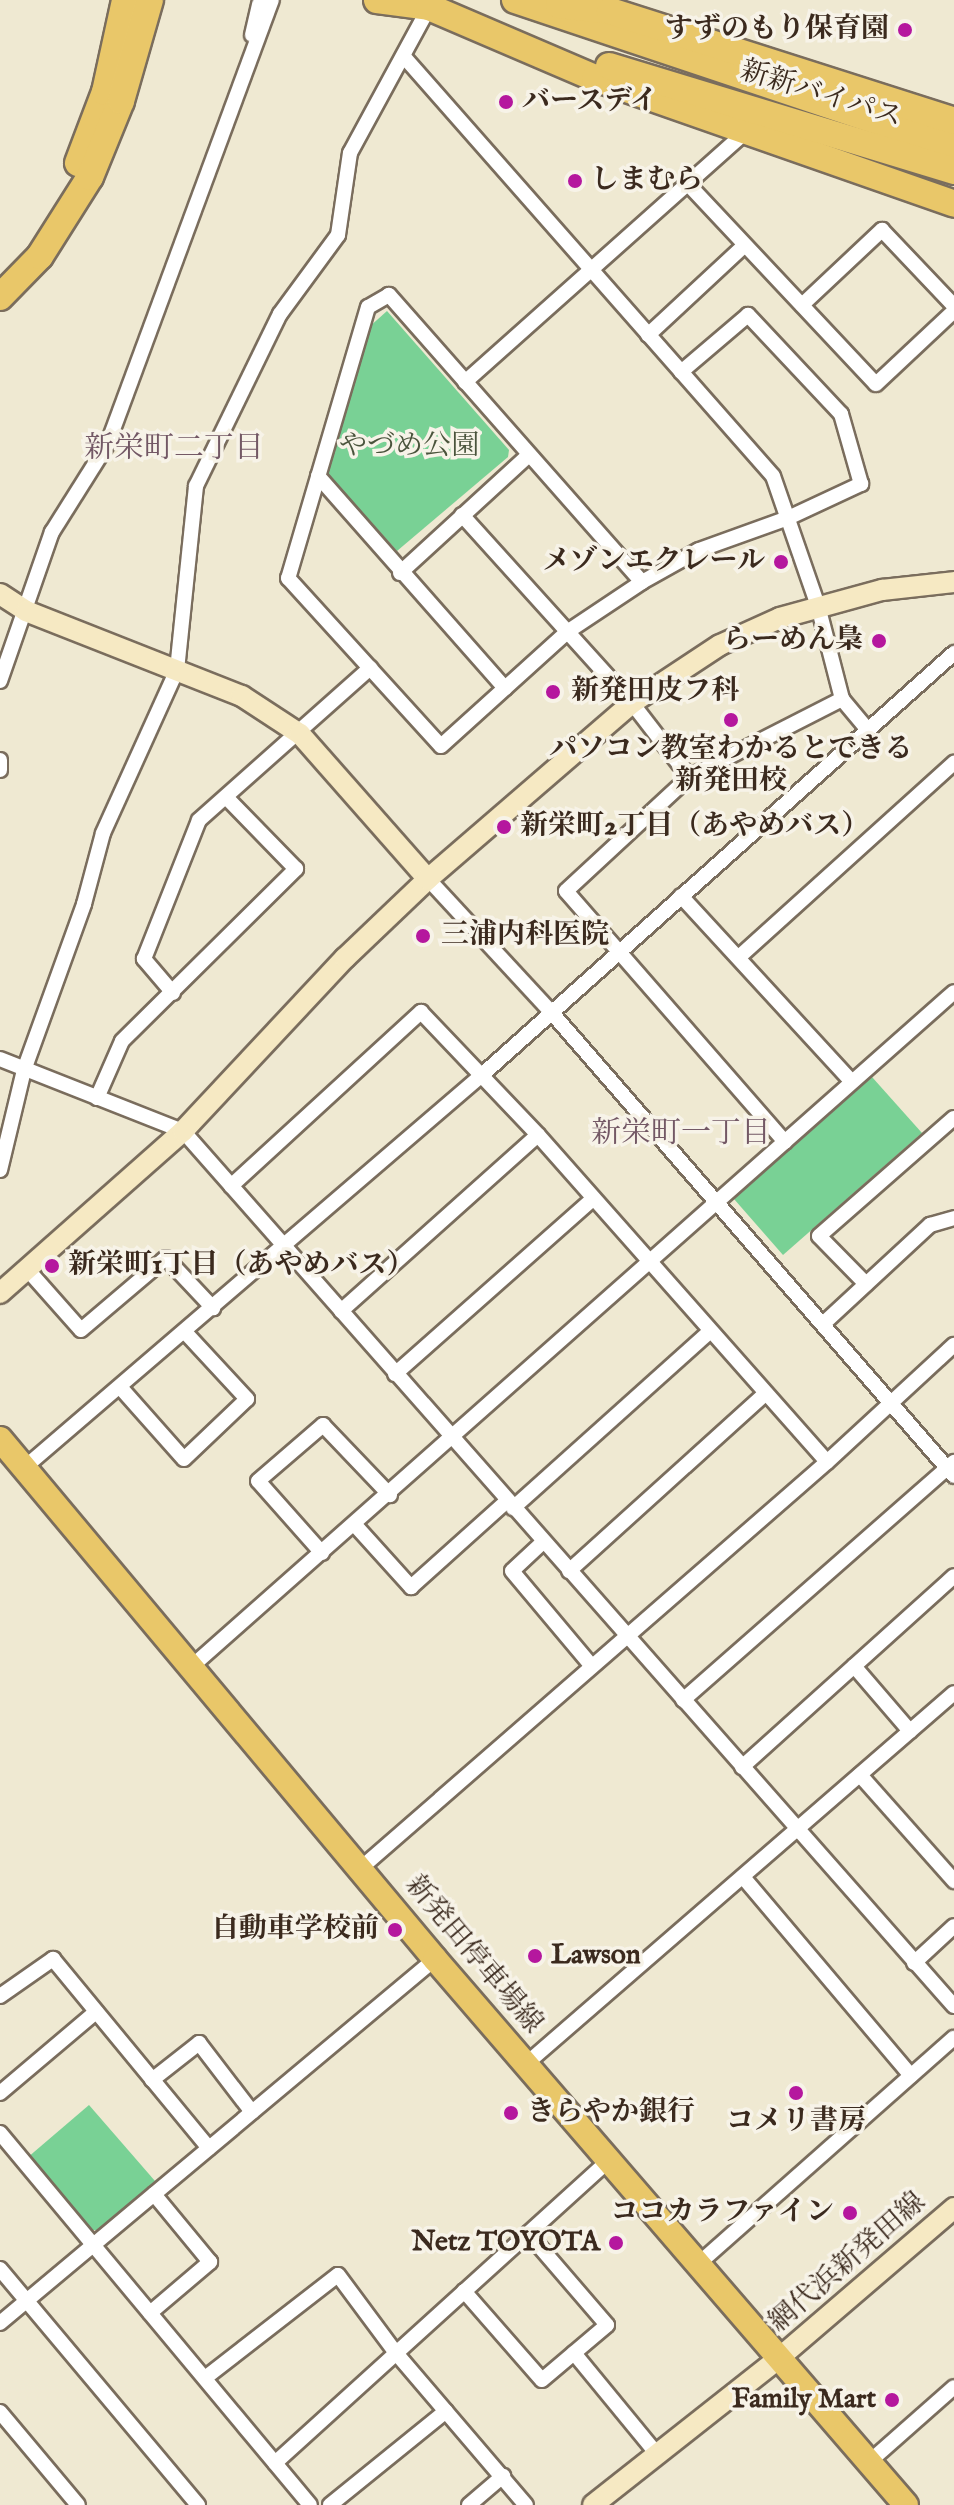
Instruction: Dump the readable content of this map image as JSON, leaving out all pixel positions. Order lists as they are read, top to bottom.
{
  "streets": {
    "highway": ["新新バイパス"],
    "main road": ["新発田停車場線"],
    "street": ["網代浜新発田線"]
  },
  "crossings": [
    ["新発田停車場線", "網代浜新発田線"]
  ],
  "districts": ["新栄町二丁目", "新栄町一丁目"],
  "parks": ["やづめ公園"],
  "places": [
    "すずのもり保育園",
    "バースデイ",
    "しまむら",
    "メゾンエクレール",
    "らーめん梟",
    "新発田皮フ科",
    "パソコン教室わかるとできる 新発田校",
    "新栄町2丁目（あやめバス）",
    "三浦内科医院",
    "新栄町1丁目（あやめバス）",
    "自動車学校前",
    "Lawson",
    "コメリ書房",
    "きらやか銀行",
    "ココカラファイン",
    "Netz TOYOTA",
    "Family Mart"
  ]
}
